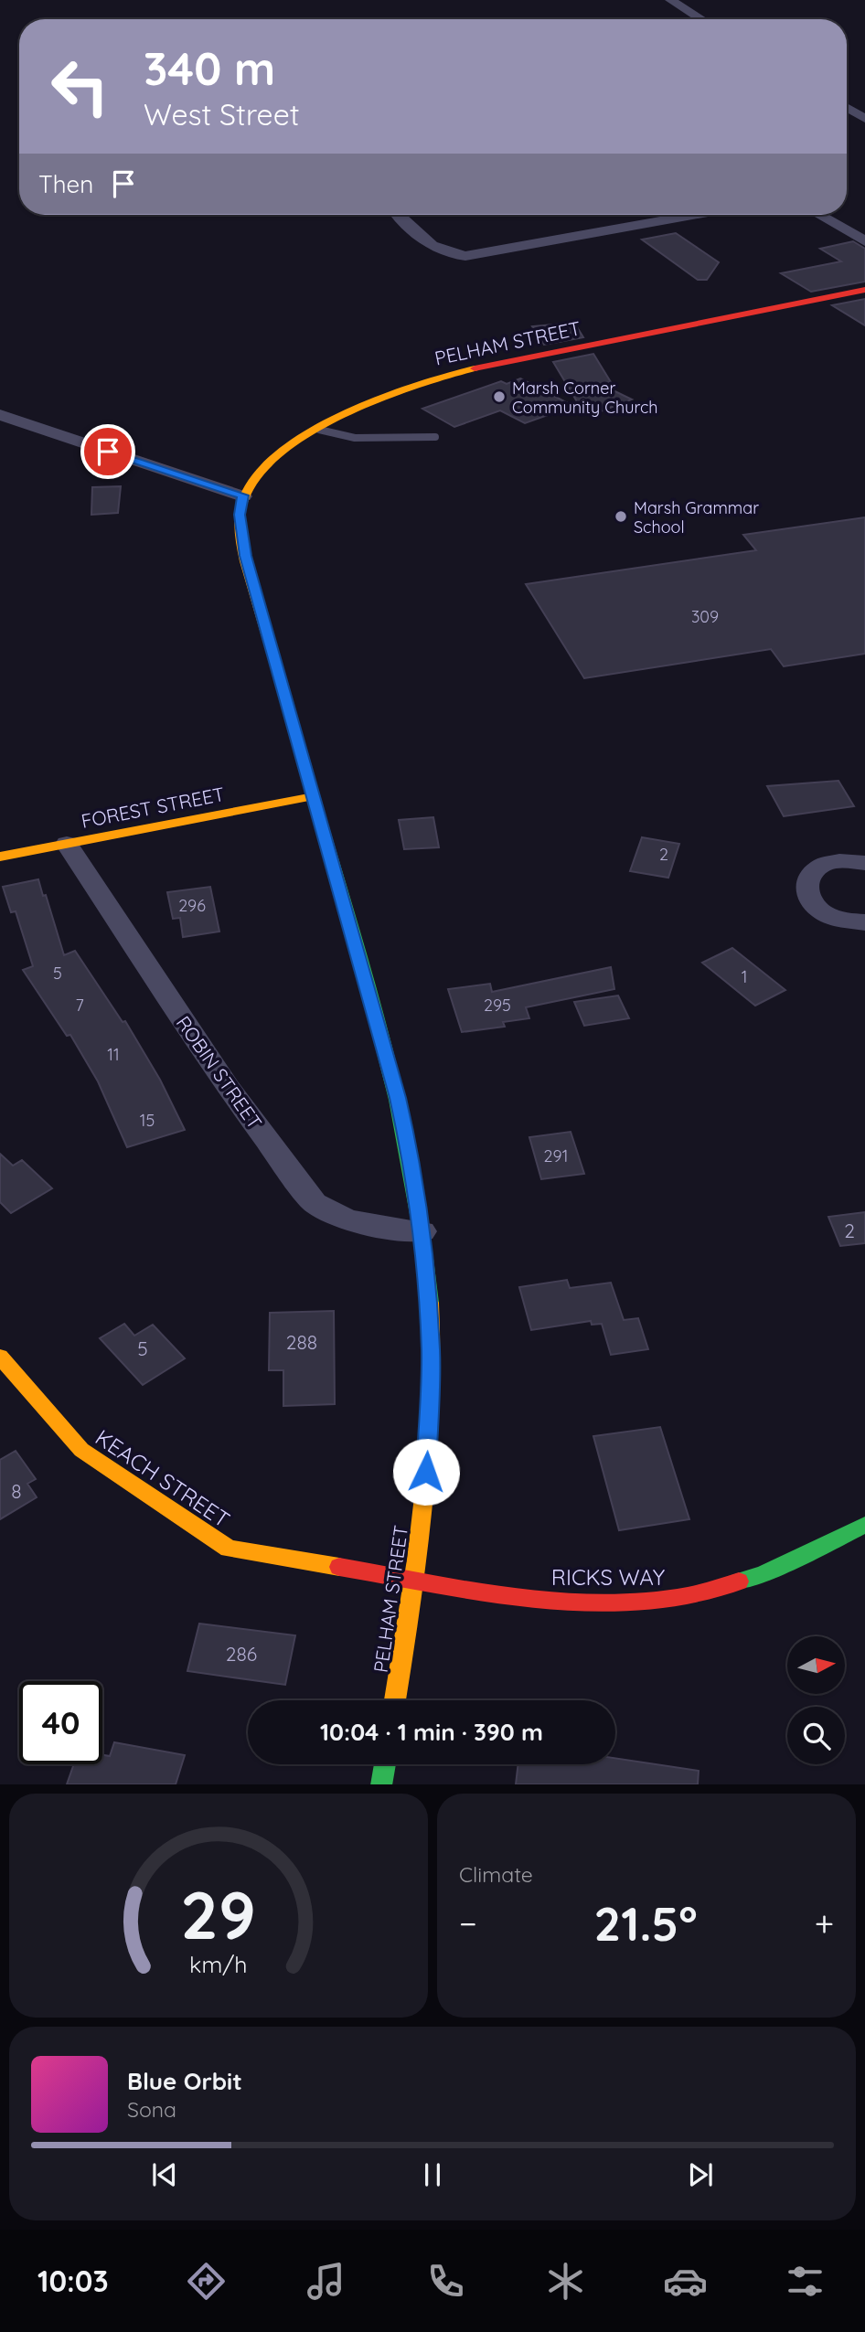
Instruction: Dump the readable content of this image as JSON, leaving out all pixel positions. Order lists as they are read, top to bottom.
{
  "streets": {
    "street": [
      "PELHAM STREET",
      "FOREST STREET",
      "ROBIN STREET",
      "KEACH STREET",
      "RICKS WAY"
    ]
  },
  "crossings": [
    ["PELHAM STREET", "FOREST STREET"],
    ["PELHAM STREET", "ROBIN STREET"],
    ["PELHAM STREET", "KEACH STREET"],
    ["PELHAM STREET", "RICKS WAY"],
    ["FOREST STREET", "ROBIN STREET"],
    ["KEACH STREET", "RICKS WAY"]
  ],
  "places": ["Marsh Corner Community Church", "Marsh Grammar School"],
  "house_numbers": [
    "309",
    "2",
    "296",
    "5",
    "1",
    "7",
    "295",
    "11",
    "15",
    "291",
    "2",
    "288",
    "5",
    "8",
    "286"
  ],
  "north": "right",
  "page": {
    "turn": ["340 m", "West Street"],
    "then": "Then",
    "limit": "40",
    "trip": "10:04 · 1 min · 390 m",
    "tile": "Climate",
    "heat": ["−", "21.5°", "+"],
    "song": ["Blue Orbit", "Sona"],
    "tabs": "10:03",
    "gauge": ["29", "km/h"]
  }
}
